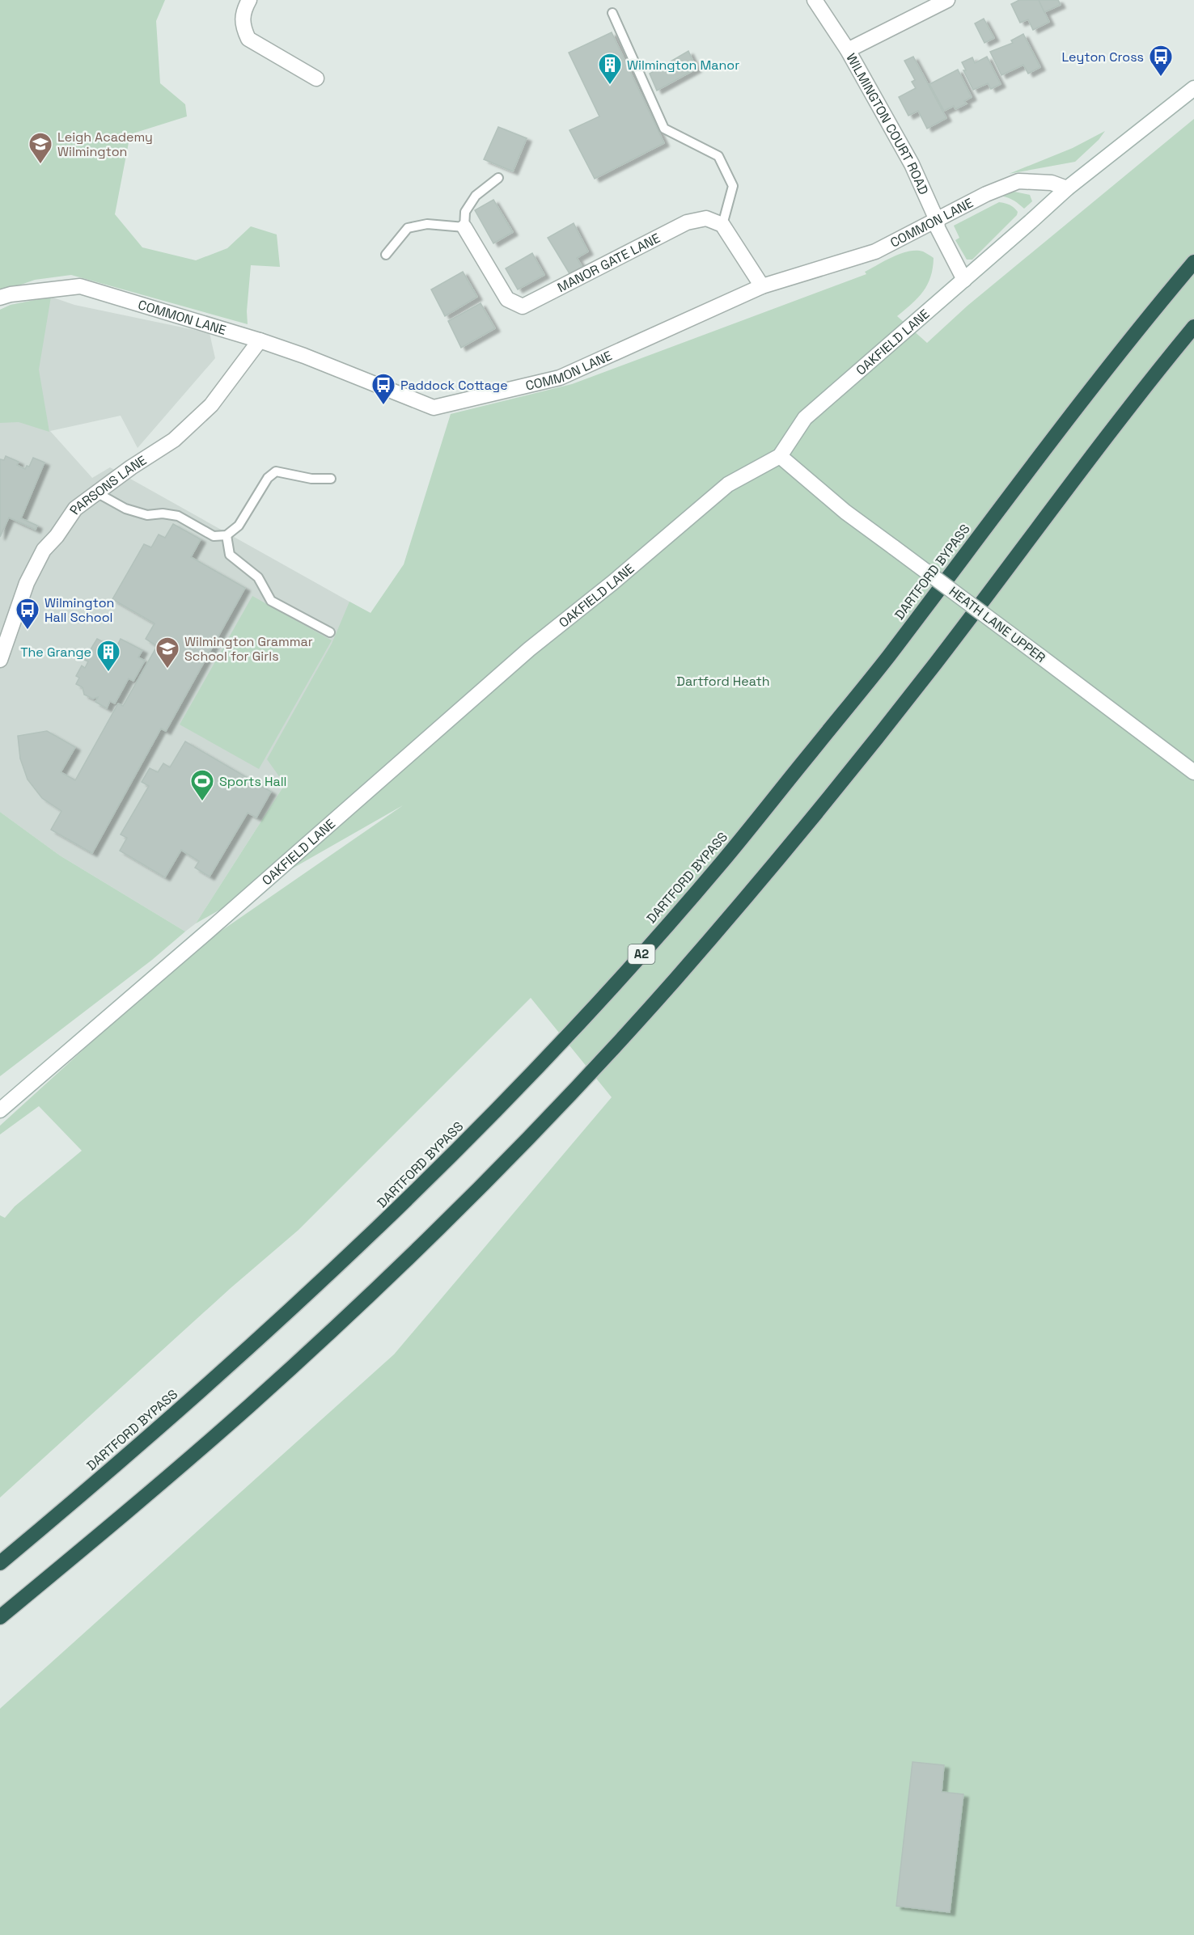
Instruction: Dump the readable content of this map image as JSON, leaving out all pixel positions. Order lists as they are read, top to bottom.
{
  "streets": {
    "highway": ["DARTFORD BYPASS", "A2"],
    "street": [
      "WILMINGTON COURT ROAD",
      "COMMON LANE",
      "MANOR GATE LANE",
      "OAKFIELD LANE",
      "PARSONS LANE",
      "HEATH LANE UPPER"
    ]
  },
  "crossings": [
    ["WILMINGTON COURT ROAD", "COMMON LANE"],
    ["WILMINGTON COURT ROAD", "OAKFIELD LANE"],
    ["COMMON LANE", "OAKFIELD LANE"],
    ["COMMON LANE", "PARSONS LANE"],
    ["OAKFIELD LANE", "HEATH LANE UPPER"]
  ],
  "parks": ["Dartford Heath"],
  "places": {
    "bus stop": ["Leyton Cross", "Paddock Cottage", "Wilmington Hall School"],
    "building": ["Wilmington Manor", "The Grange"],
    "school or university": ["Leigh Academy Wilmington", "Wilmington Grammar School for Girls"],
    "sports": ["Sports Hall"]
  }
}
